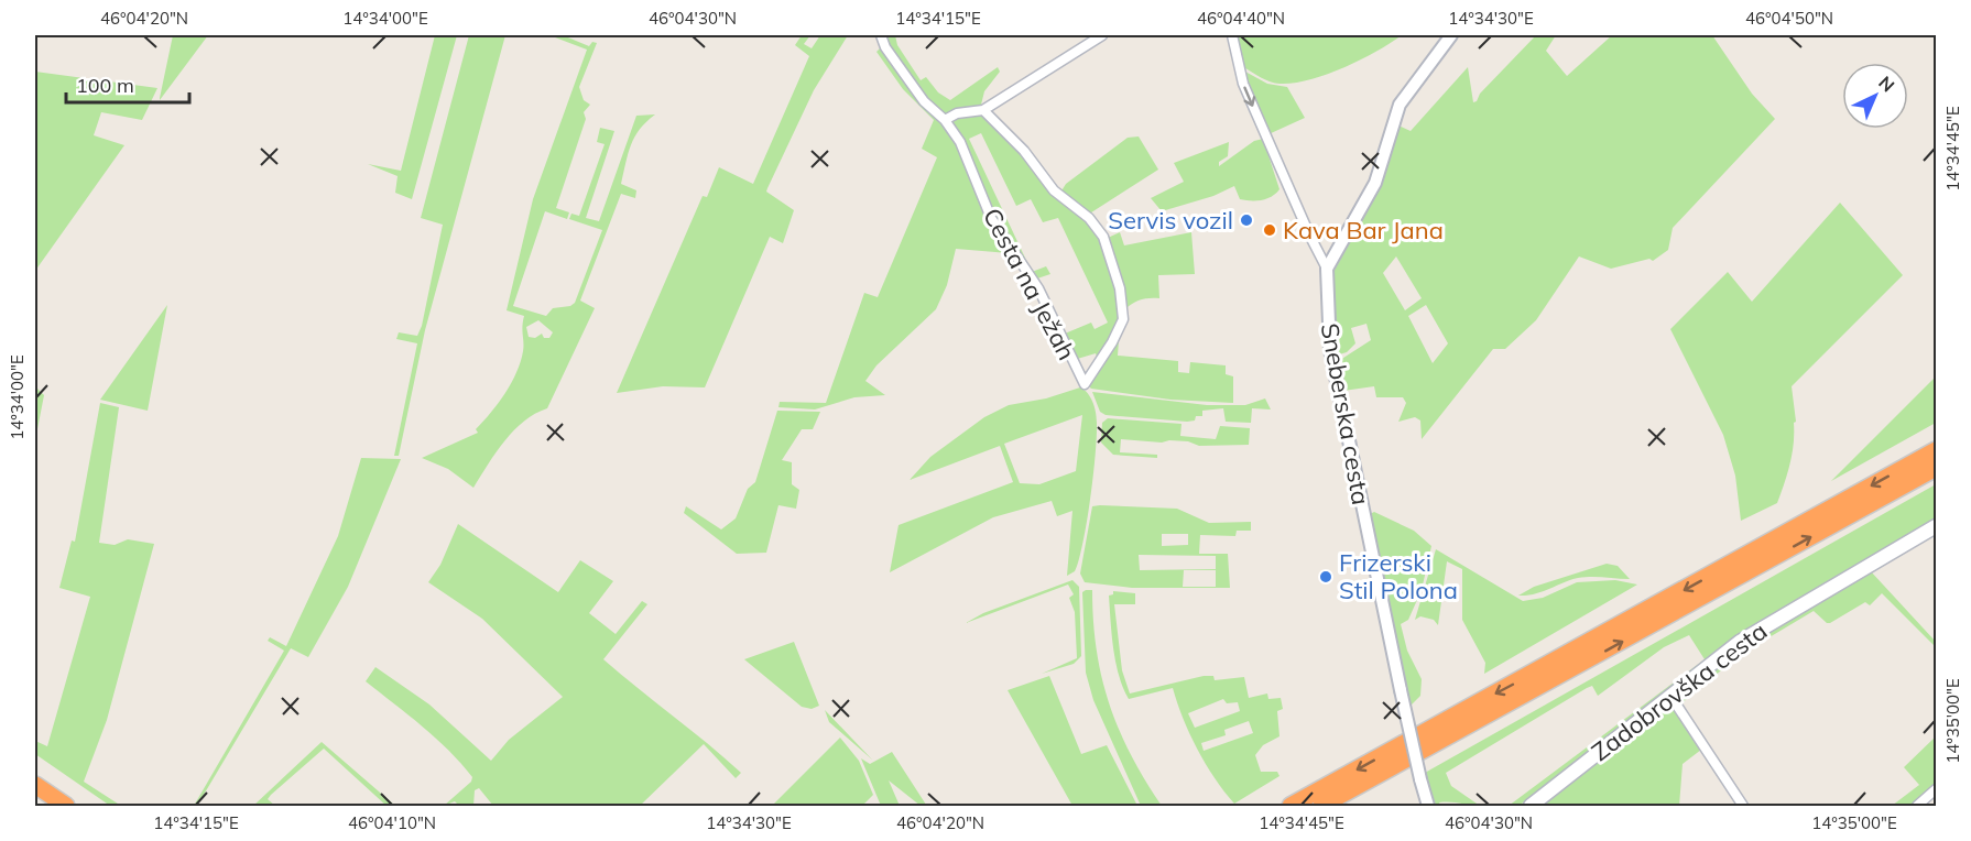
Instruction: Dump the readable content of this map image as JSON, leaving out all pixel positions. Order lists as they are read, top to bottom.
{
  "streets": {
    "main road": ["Zadobrovška cesta"],
    "street": ["Cesta na Ježah", "Sneberska cesta"]
  },
  "places": ["Servis vozil", "Kava Bar Jana", "Frizerski Stil Polona"],
  "scale_bar": "100 m",
  "north": "top right",
  "coordinates": [
    "46°04'20\"N",
    "14°34'00\"E",
    "46°04'30\"N",
    "14°34'15\"E",
    "46°04'40\"N",
    "14°34'30\"E",
    "46°04'50\"N",
    "14°34'45\"E",
    "14°35'00\"E",
    "46°04'10\"N"
  ]
}
